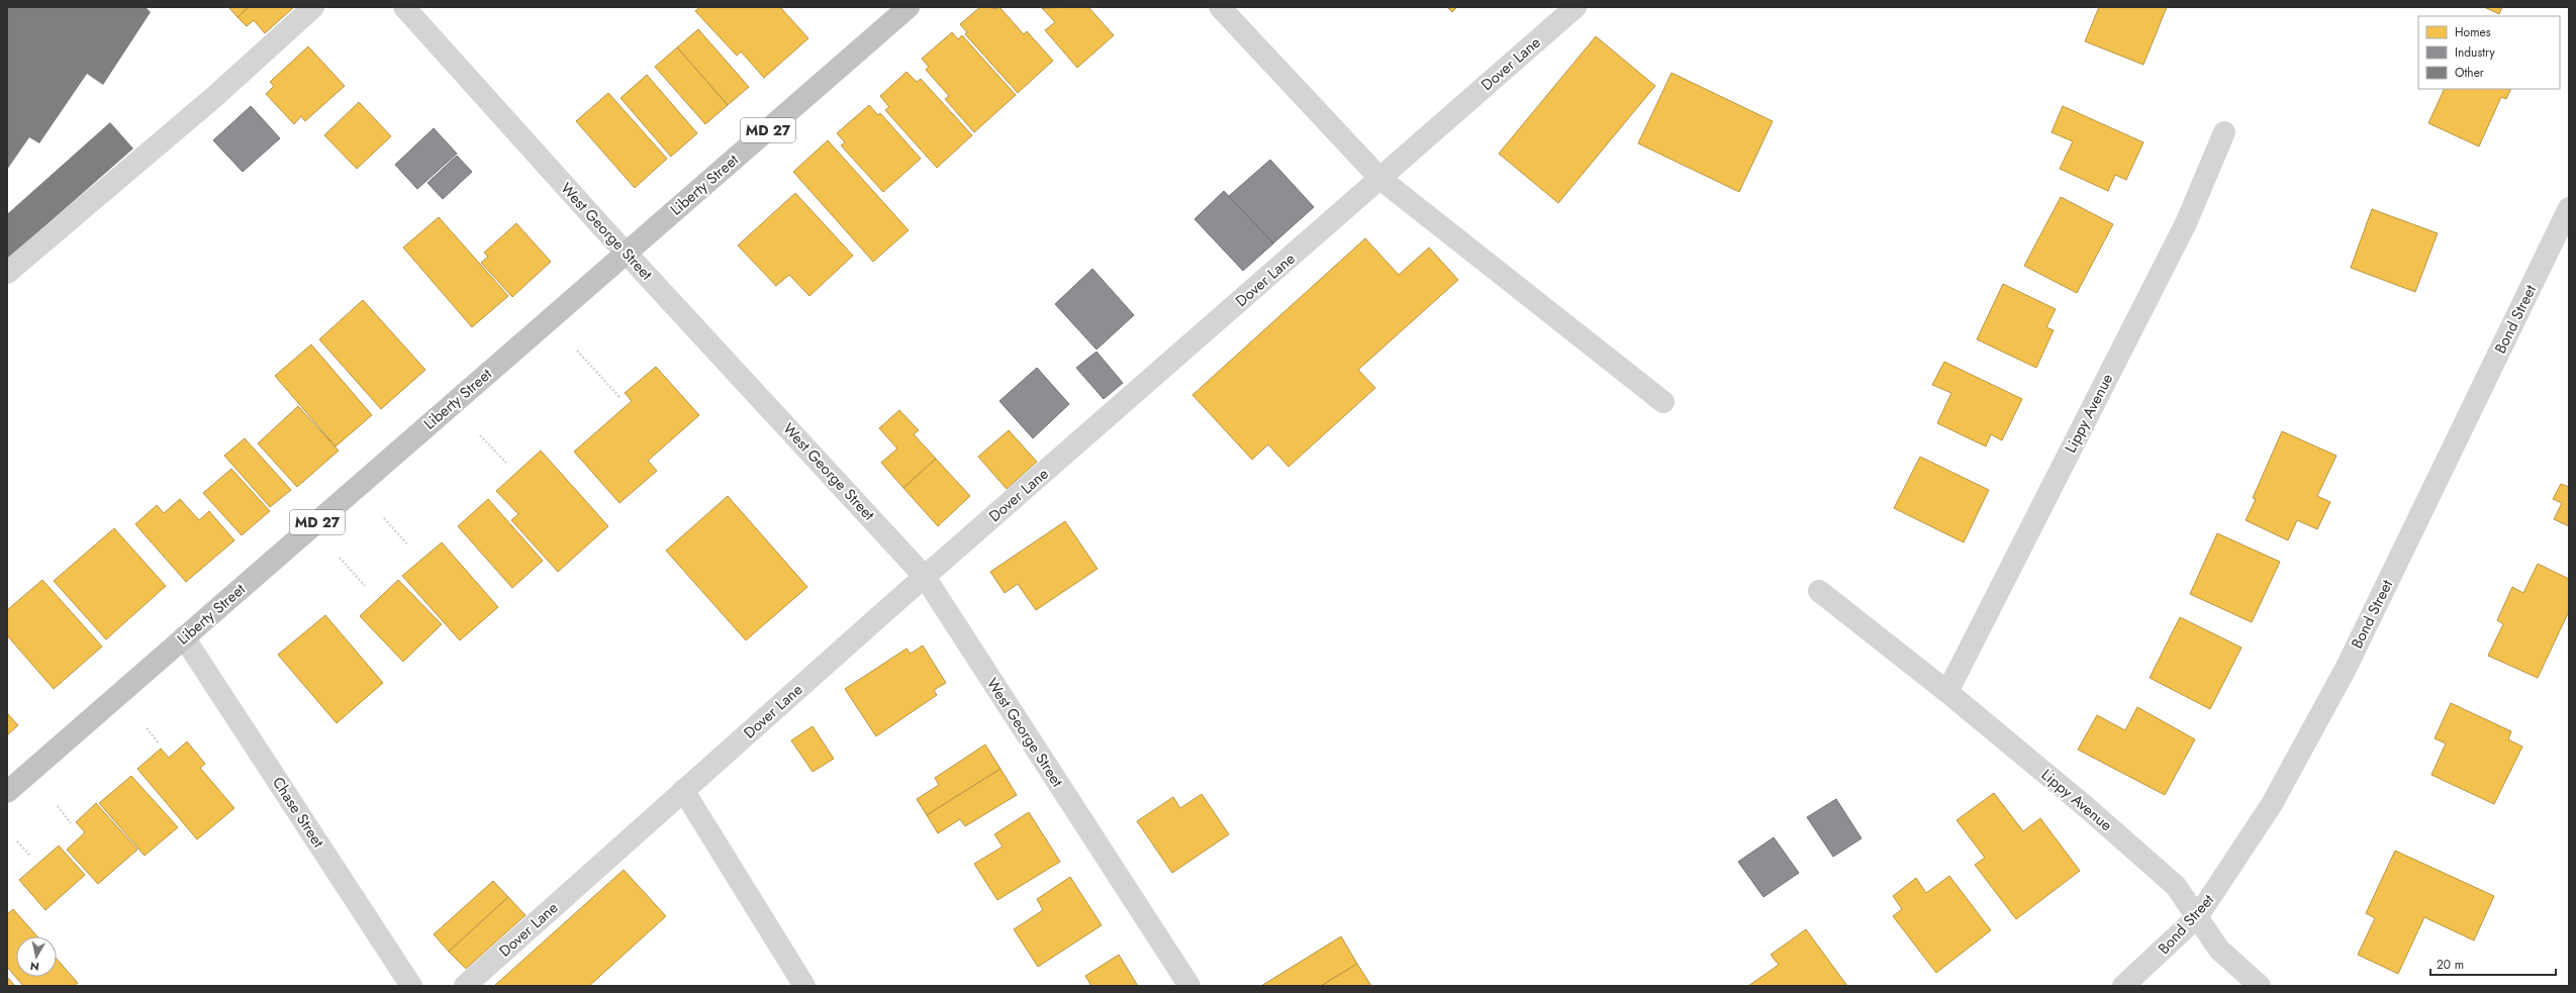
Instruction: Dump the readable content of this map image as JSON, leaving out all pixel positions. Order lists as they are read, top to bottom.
{
  "streets": {
    "highway": ["MD 27", "Liberty Street"],
    "street": [
      "Dover Lane",
      "West George Street",
      "Bond Street",
      "Lippy Avenue",
      "Chase Street"
    ]
  },
  "crossings": [
    ["Dover Lane", "West George Street"],
    ["Liberty Street", "West George Street"],
    ["Liberty Street", "Chase Street"],
    ["Bond Street", "Lippy Avenue"]
  ],
  "legend": ["Homes", "Industry", "Other"],
  "scale_bar": "20 m",
  "north": "bottom"
}
